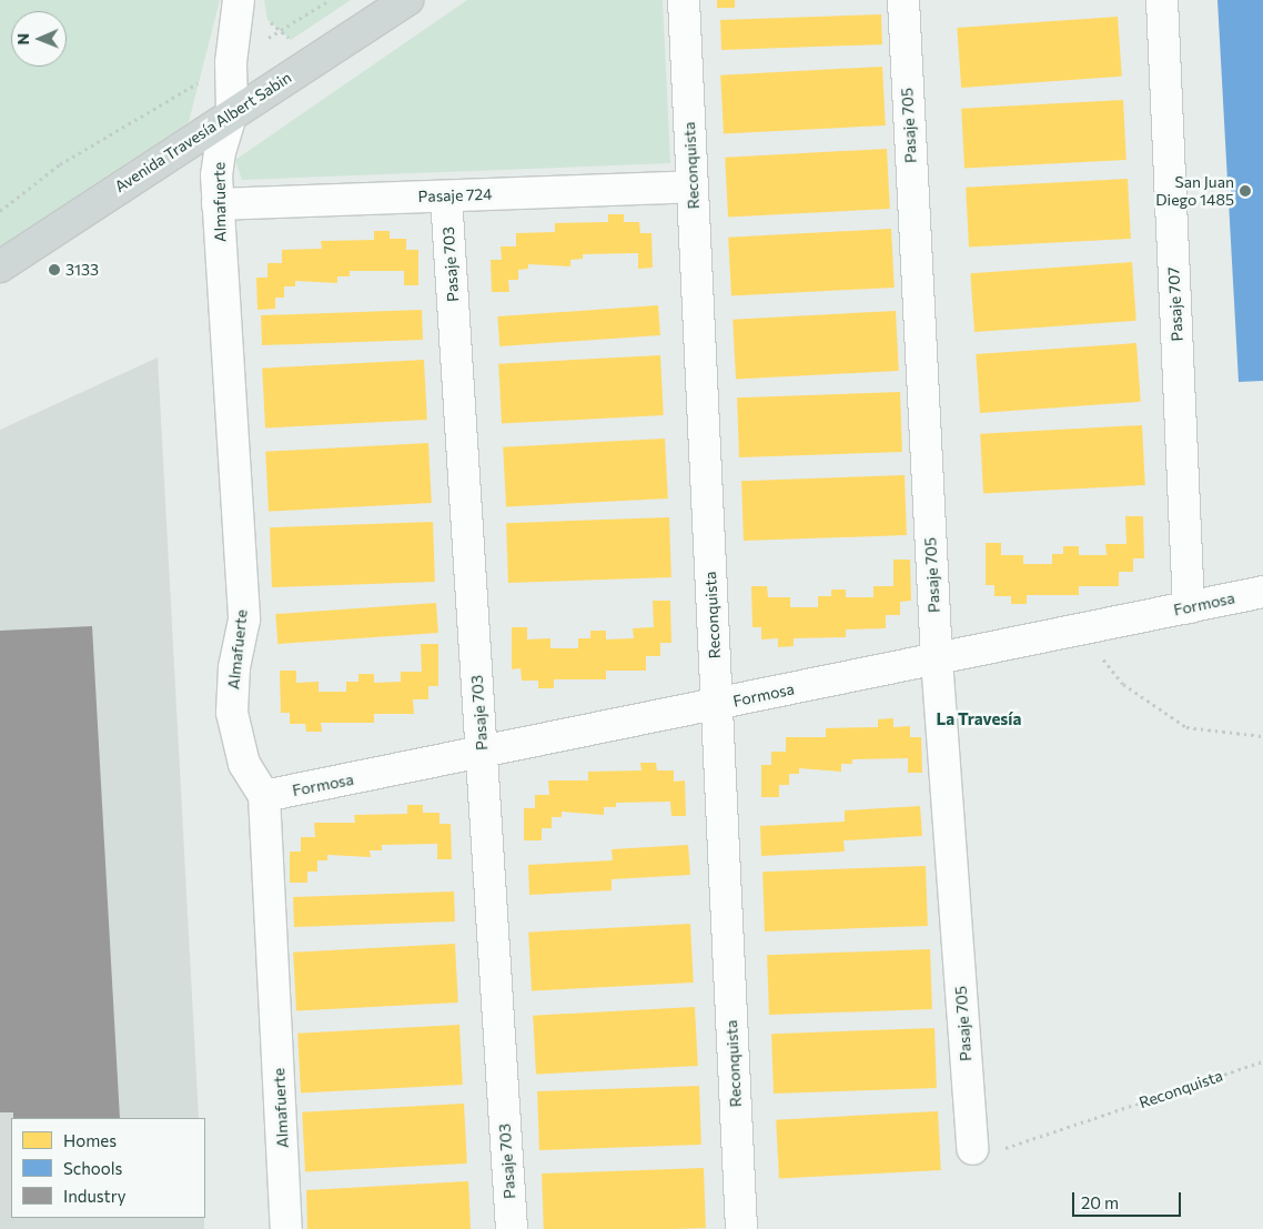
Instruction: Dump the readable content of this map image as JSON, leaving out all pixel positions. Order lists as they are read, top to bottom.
{
  "streets": {
    "main road": ["Avenida Travesía Albert Sabin"],
    "street": [
      "Pasaje 705",
      "Reconquista",
      "Pasaje 724",
      "Almafuerte",
      "Pasaje 703",
      "Pasaje 707",
      "Formosa"
    ]
  },
  "crossings": [
    ["Pasaje 705", "Reconquista"],
    ["Pasaje 705", "Formosa"],
    ["Avenida Travesía Albert Sabin", "Almafuerte"],
    ["Reconquista", "Pasaje 724"],
    ["Reconquista", "Formosa"],
    ["Pasaje 724", "Almafuerte"],
    ["Pasaje 724", "Pasaje 703"],
    ["Almafuerte", "Formosa"],
    ["Pasaje 703", "Formosa"],
    ["Pasaje 707", "Formosa"]
  ],
  "districts": ["La Travesía"],
  "places": ["San Juan Diego 1485", "3133"],
  "legend": ["Homes", "Schools", "Industry"],
  "scale_bar": "20 m",
  "north": "left"
}
